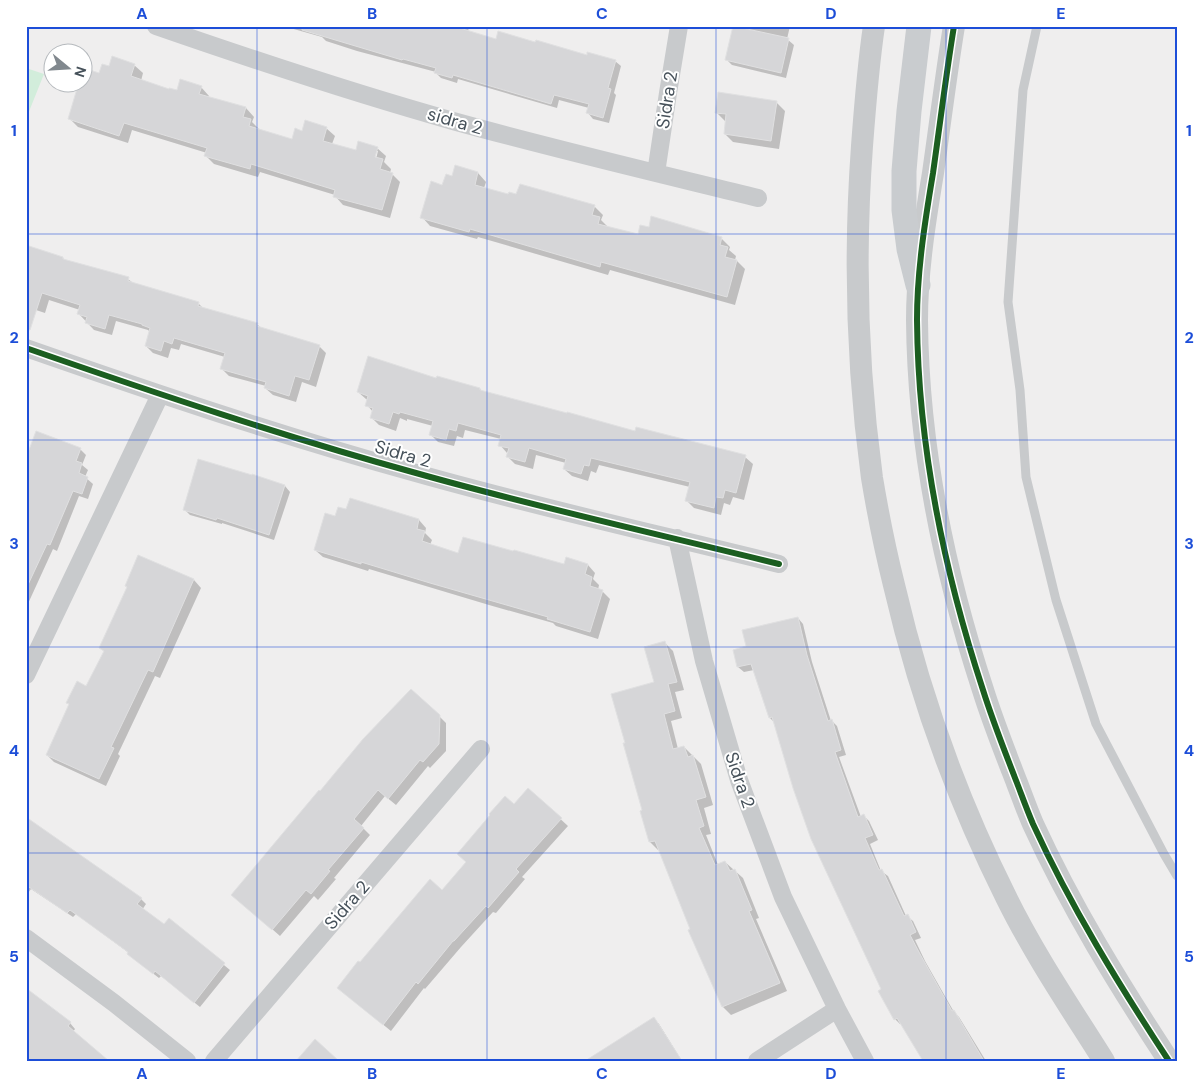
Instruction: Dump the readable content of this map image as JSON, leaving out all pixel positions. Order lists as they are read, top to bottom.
{
  "streets": {
    "street": ["Sidra 2", "sidra 2"]
  },
  "crossings": [
    ["Sidra 2", "sidra 2"]
  ],
  "north": "right",
  "grid": {
    "columns": [
      "A",
      "B",
      "C",
      "D",
      "E"
    ],
    "rows": [
      "1",
      "2",
      "3",
      "4",
      "5"
    ]
  }
}
